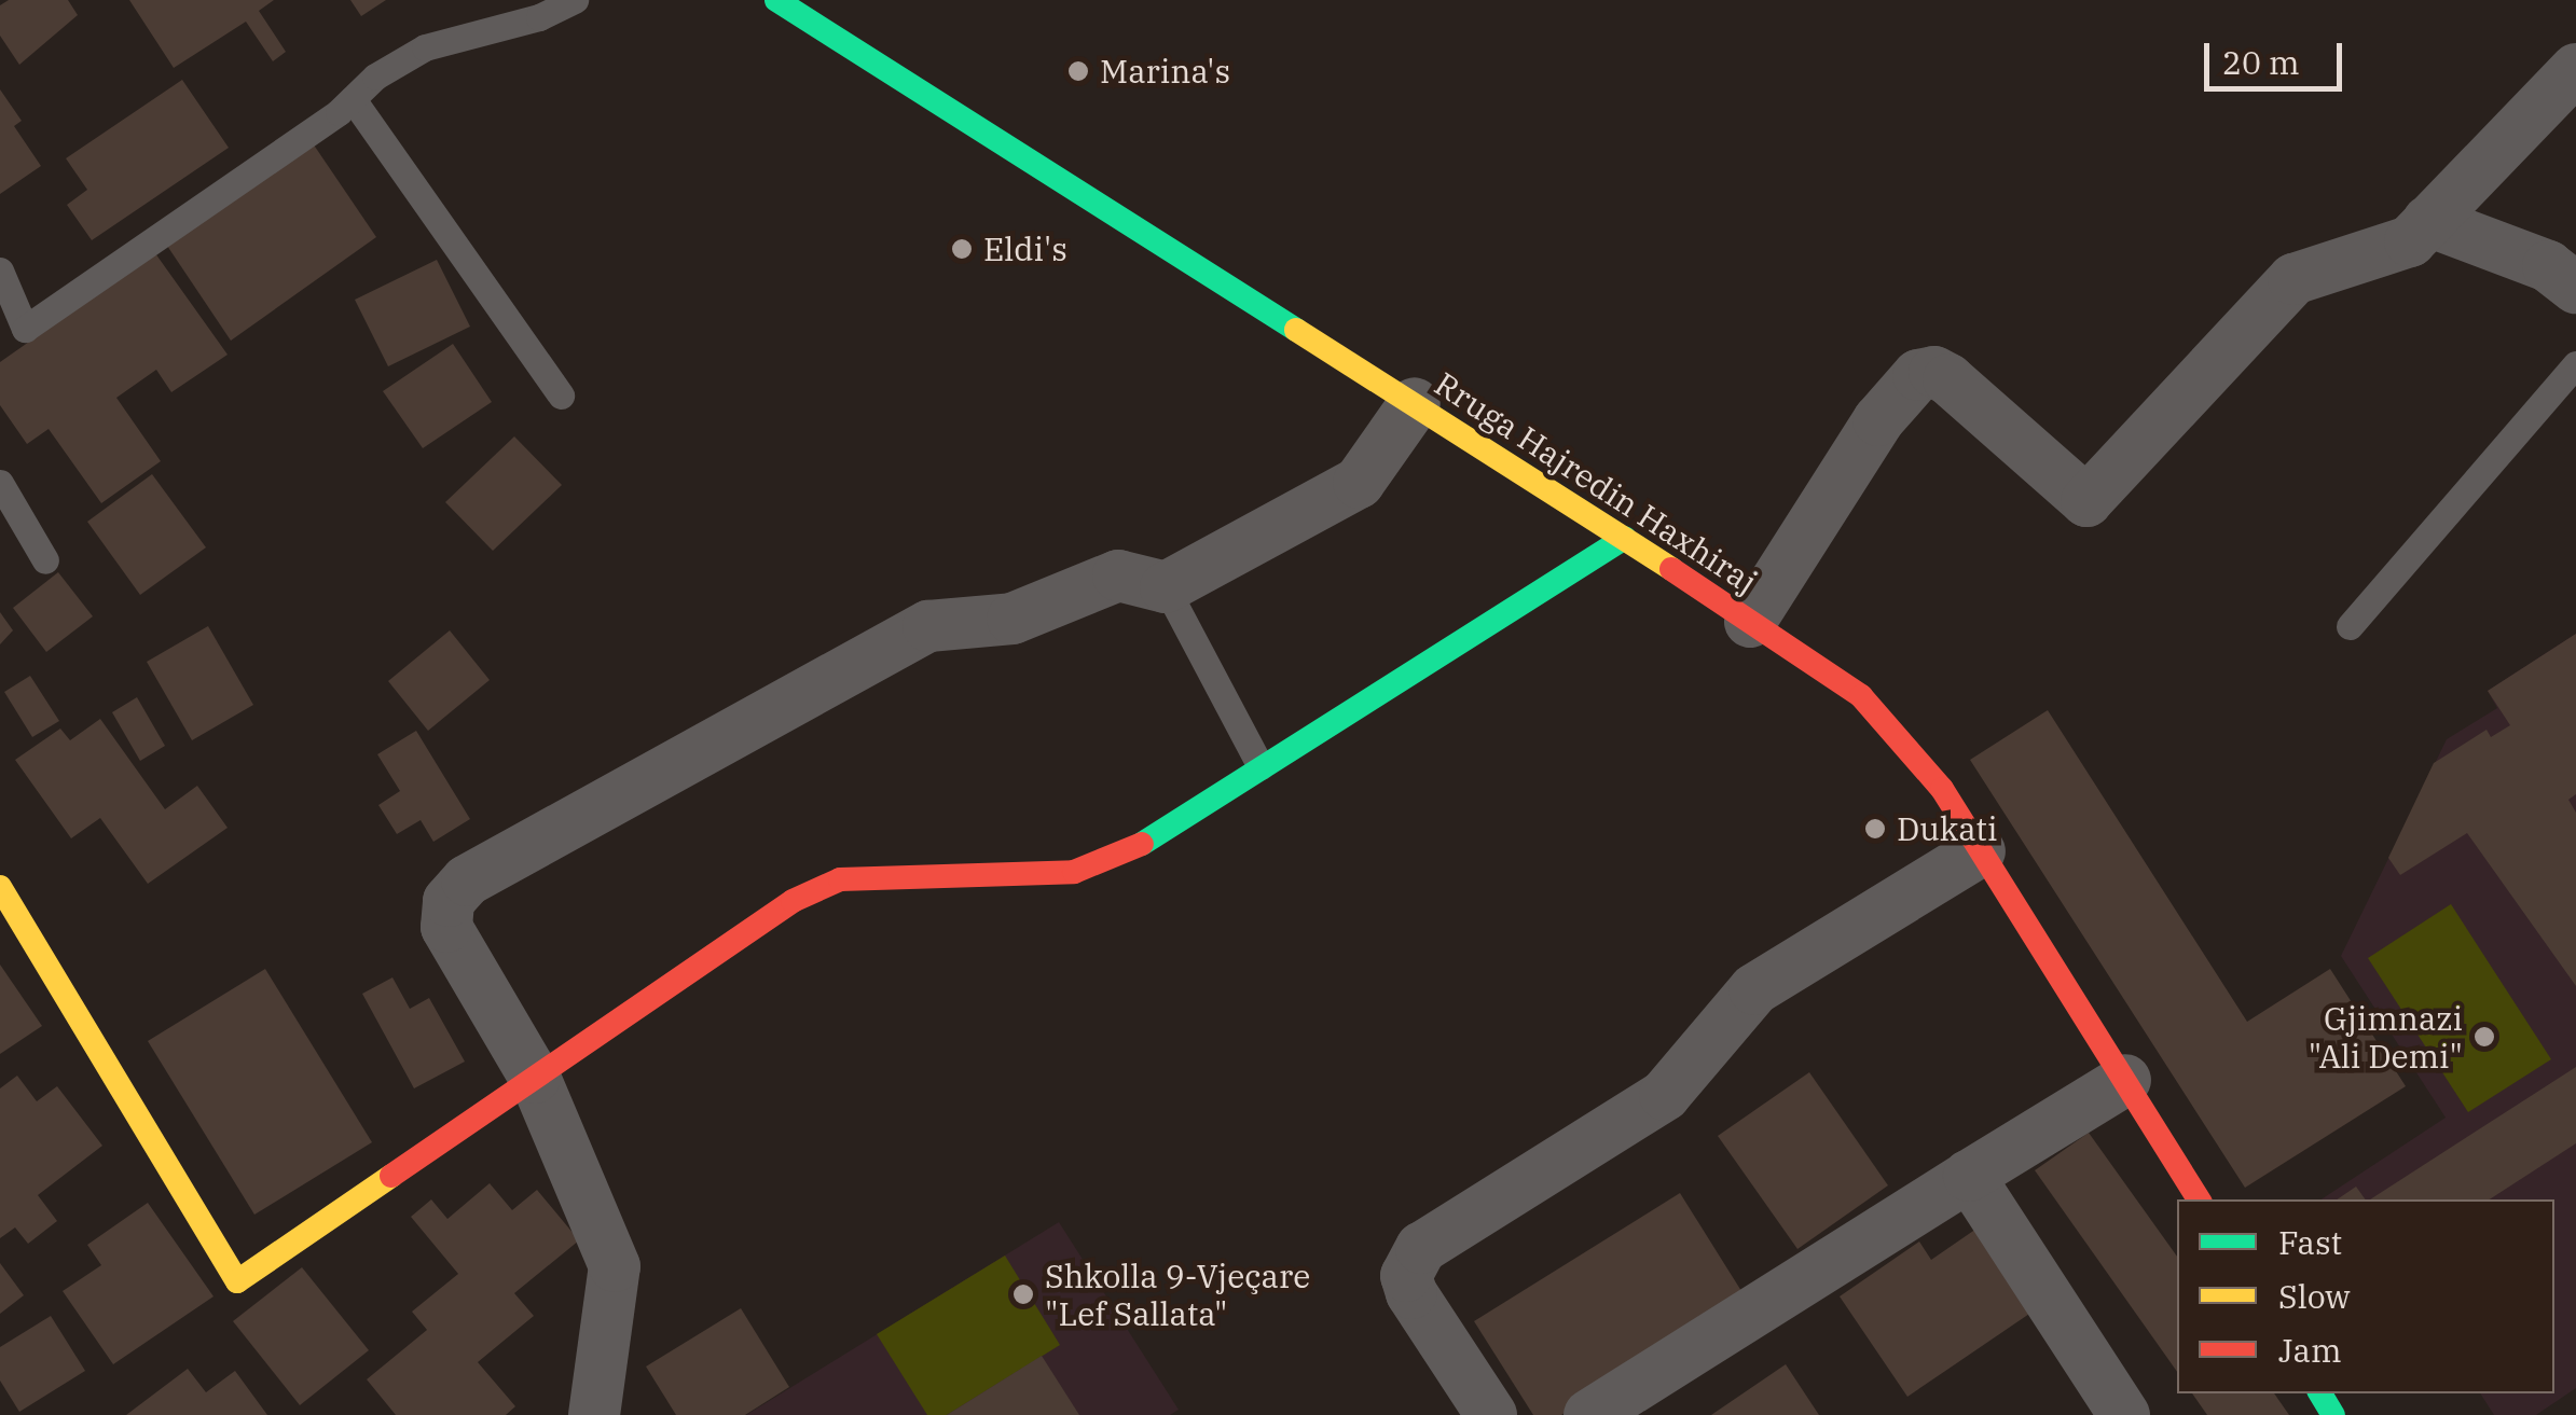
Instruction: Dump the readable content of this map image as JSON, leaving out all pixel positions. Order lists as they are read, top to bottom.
{
  "streets": {
    "street": ["Rruga Hajredin Haxhiraj"]
  },
  "places": [
    "Marina's",
    "Eldi's",
    "Dukati",
    "Gjimnazi \"Ali Demi\"",
    "Shkolla 9-Vjeçare \"Lef Sallata\""
  ],
  "legend": ["Fast", "Slow", "Jam"],
  "scale_bar": "20 m"
}
